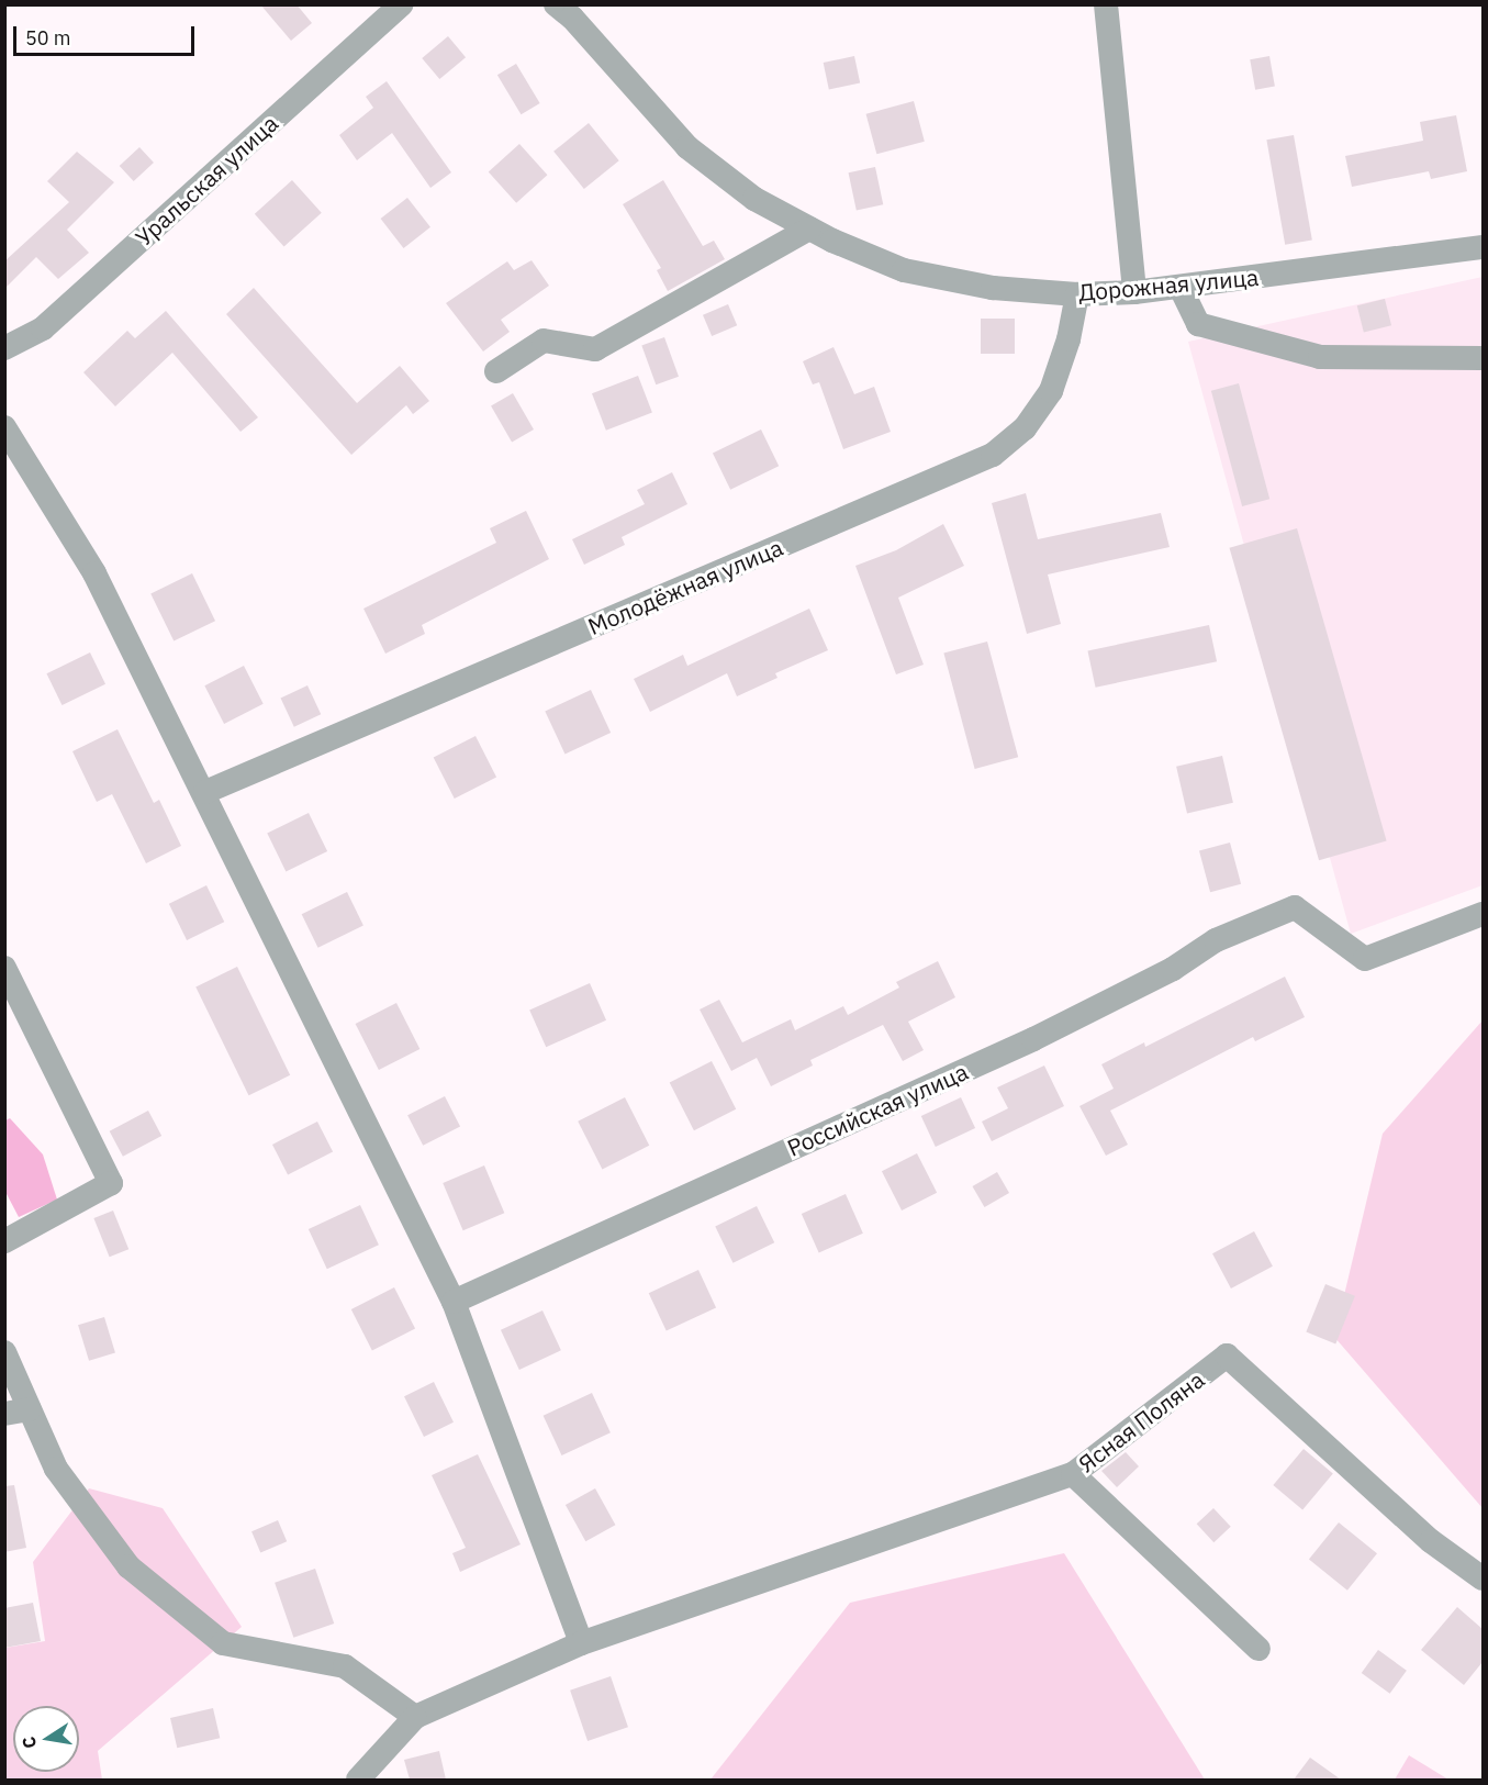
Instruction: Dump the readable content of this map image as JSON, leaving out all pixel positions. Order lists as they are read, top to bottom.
{
  "streets": {
    "street": [
      "Уральская улица",
      "Дорожная улица",
      "Молодёжная улица",
      "Российская улица",
      "Ясная Поляна"
    ]
  },
  "crossings": [
    ["Дорожная улица", "Молодёжная улица"]
  ],
  "scale_bar": "50 m",
  "north": "left"
}
